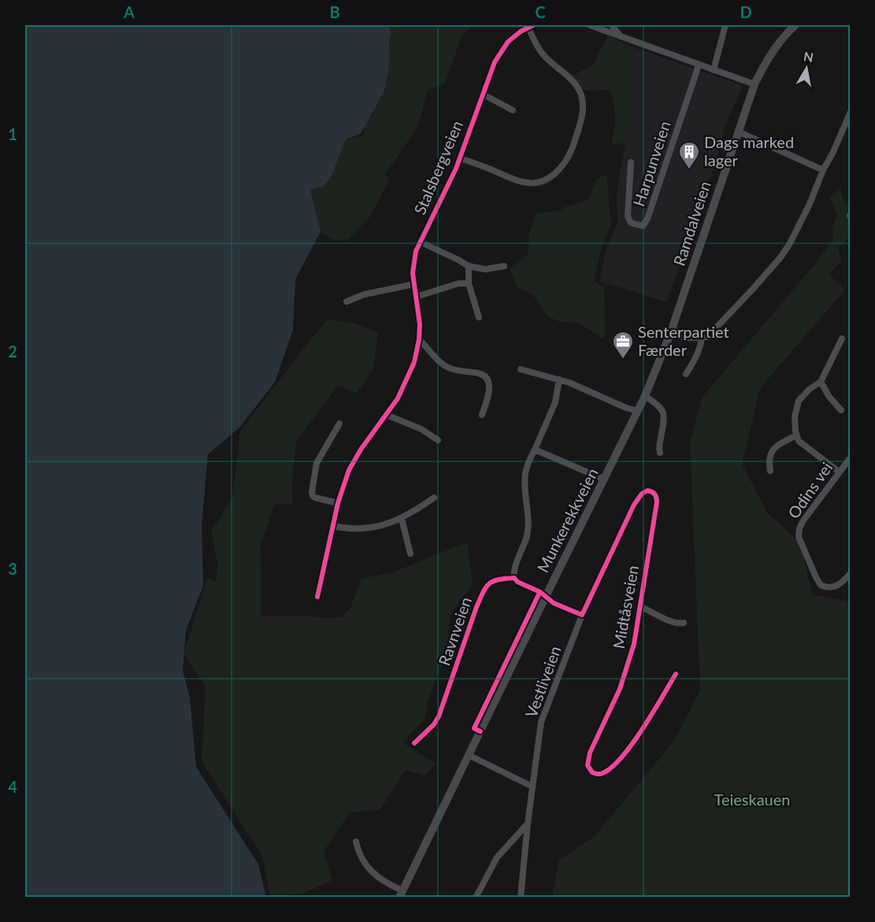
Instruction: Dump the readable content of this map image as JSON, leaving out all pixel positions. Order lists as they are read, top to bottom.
{
  "streets": {
    "main road": ["Ramdalveien", "Munkerekkveien"],
    "street": [
      "Harpunveien",
      "Stalsbergveien",
      "Odins vei",
      "Midtåsveien",
      "Ravnveien",
      "Vestliveien"
    ]
  },
  "crossings": [
    ["Ramdalveien", "Munkerekkveien"],
    ["Midtåsveien", "Vestliveien"]
  ],
  "parks": ["Teieskauen"],
  "places": {
    "building": ["Dags marked lager"],
    "office": ["Senterpartiet Færder"]
  },
  "north": "top",
  "grid": {
    "columns": [
      "A",
      "B",
      "C",
      "D"
    ],
    "rows": [
      "1",
      "2",
      "3",
      "4"
    ]
  }
}
